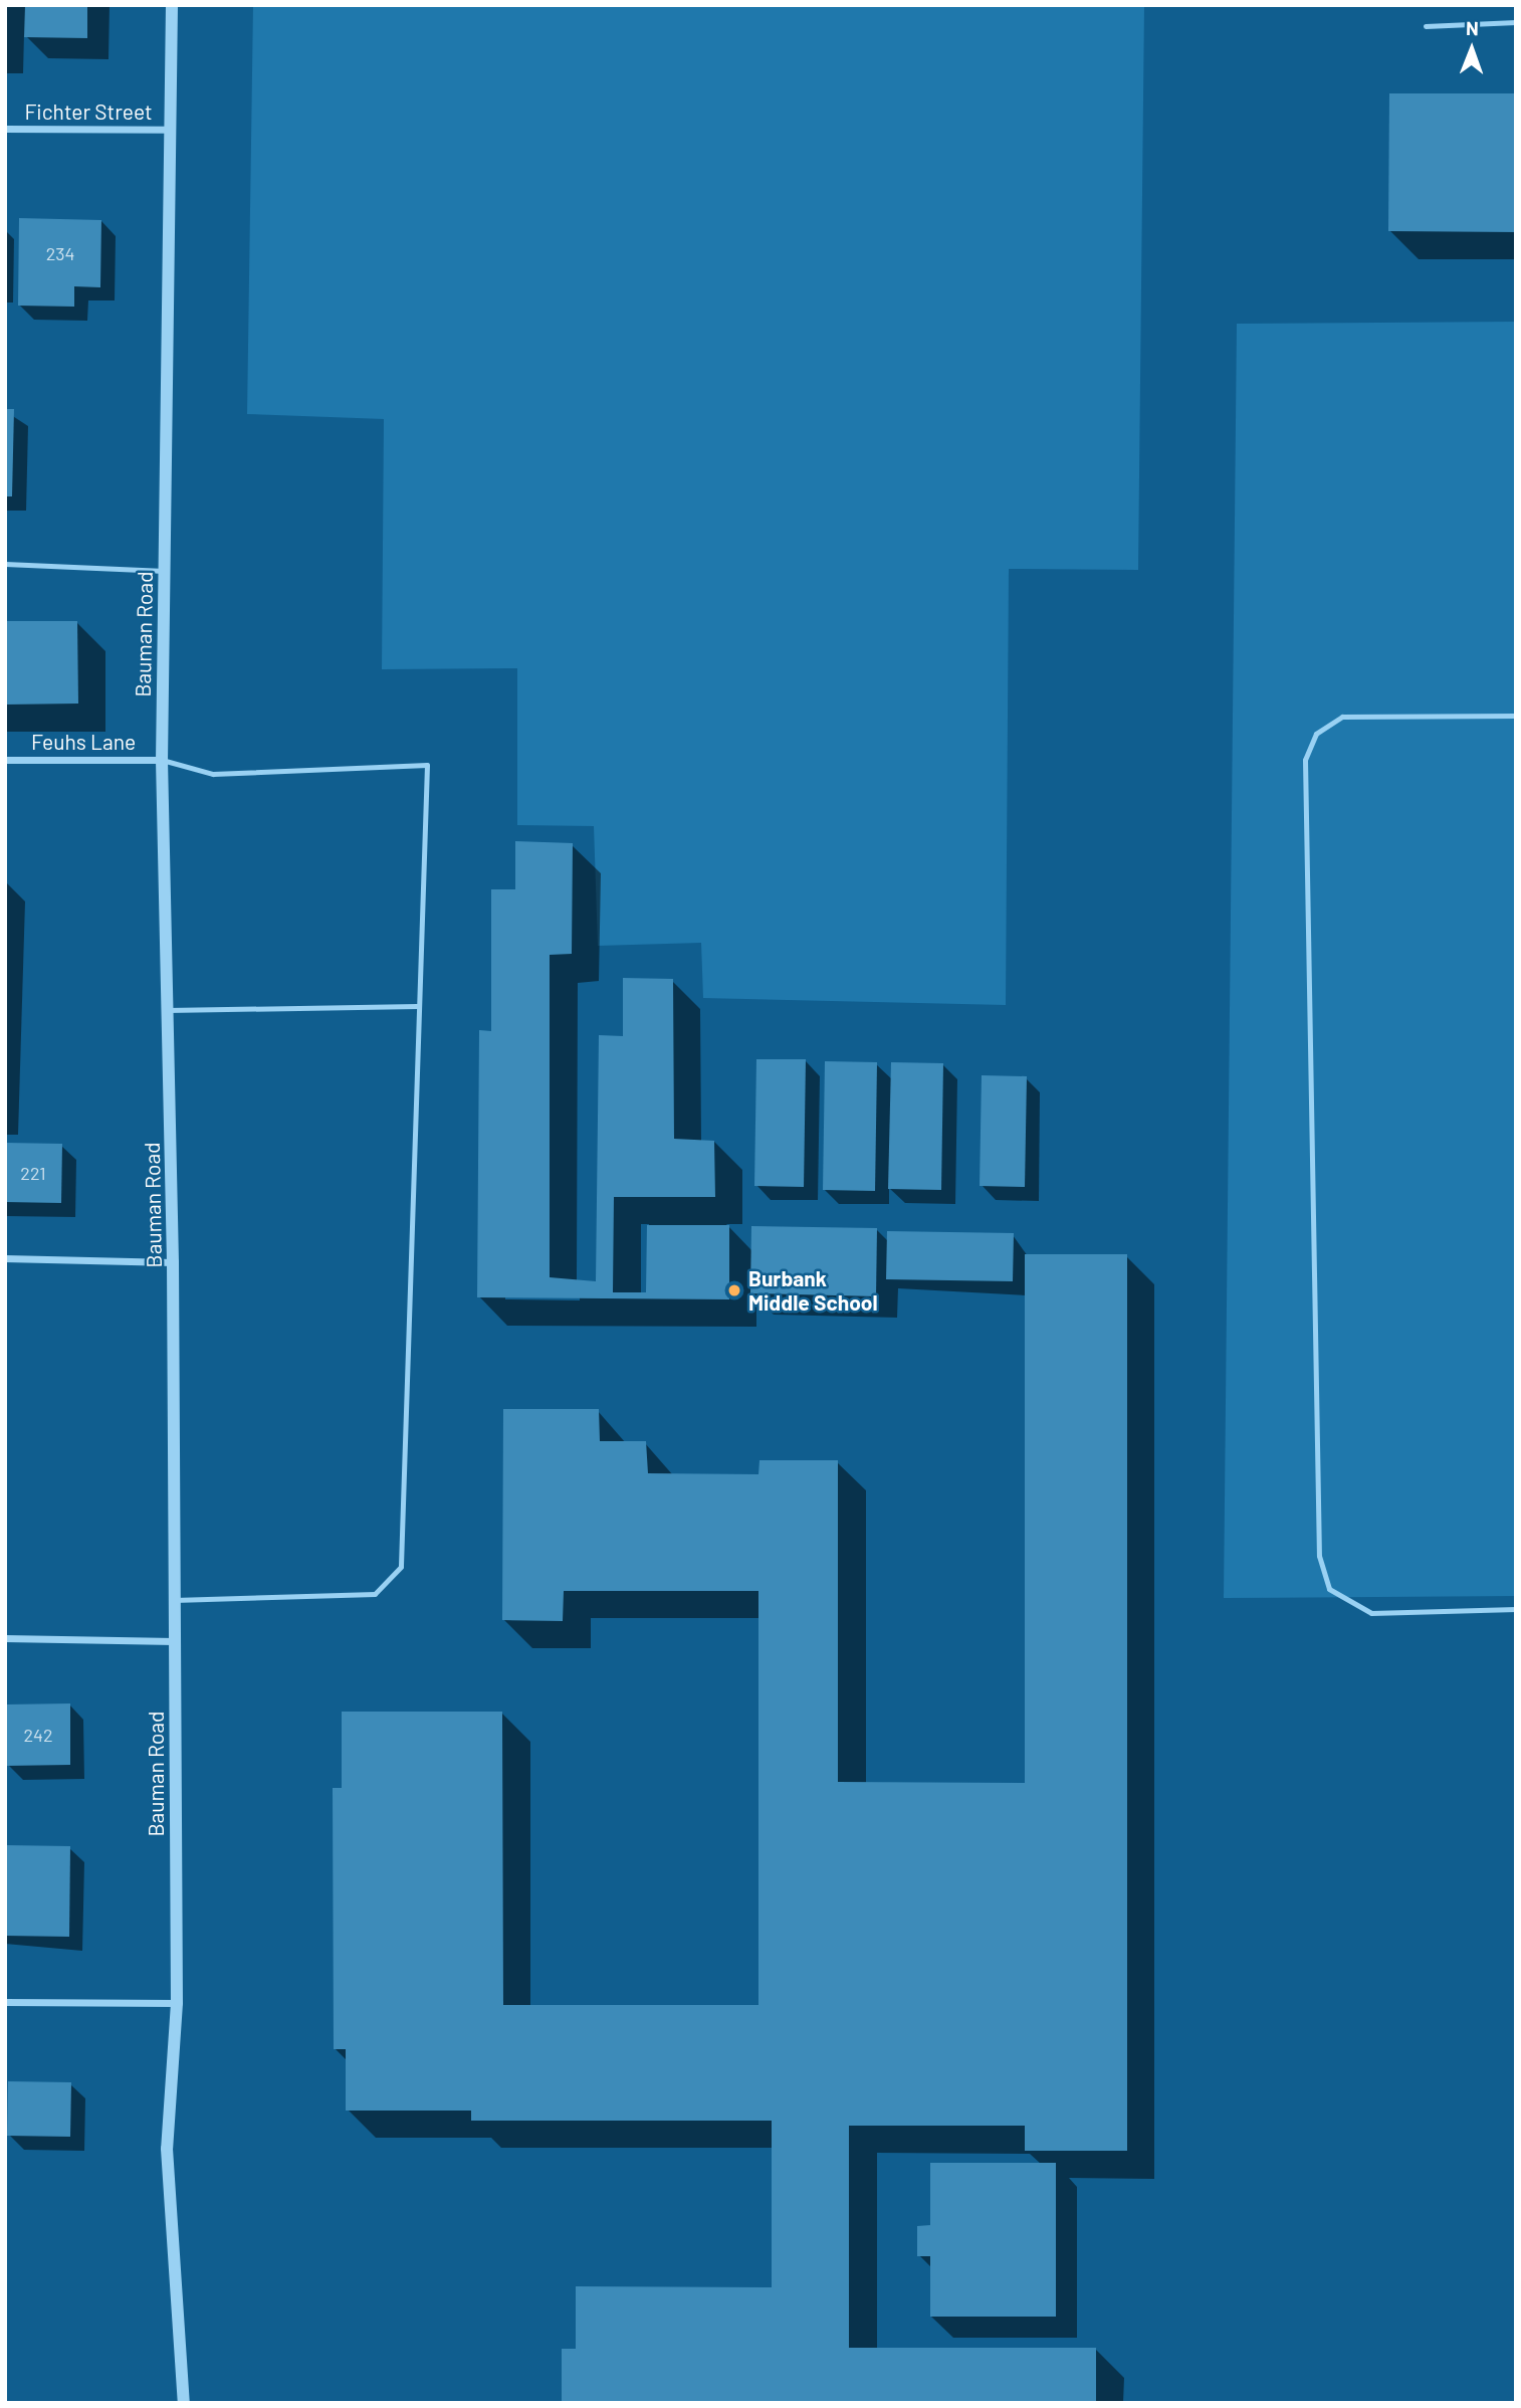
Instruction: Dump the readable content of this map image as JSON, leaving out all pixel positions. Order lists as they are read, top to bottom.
{
  "streets": {
    "street": ["Fichter Street", "Bauman Road", "Feuhs Lane"]
  },
  "crossings": [
    ["Fichter Street", "Bauman Road"],
    ["Bauman Road", "Feuhs Lane"]
  ],
  "places": ["Burbank Middle School"],
  "house_numbers": ["234", "221", "242"],
  "north": "top"
}
